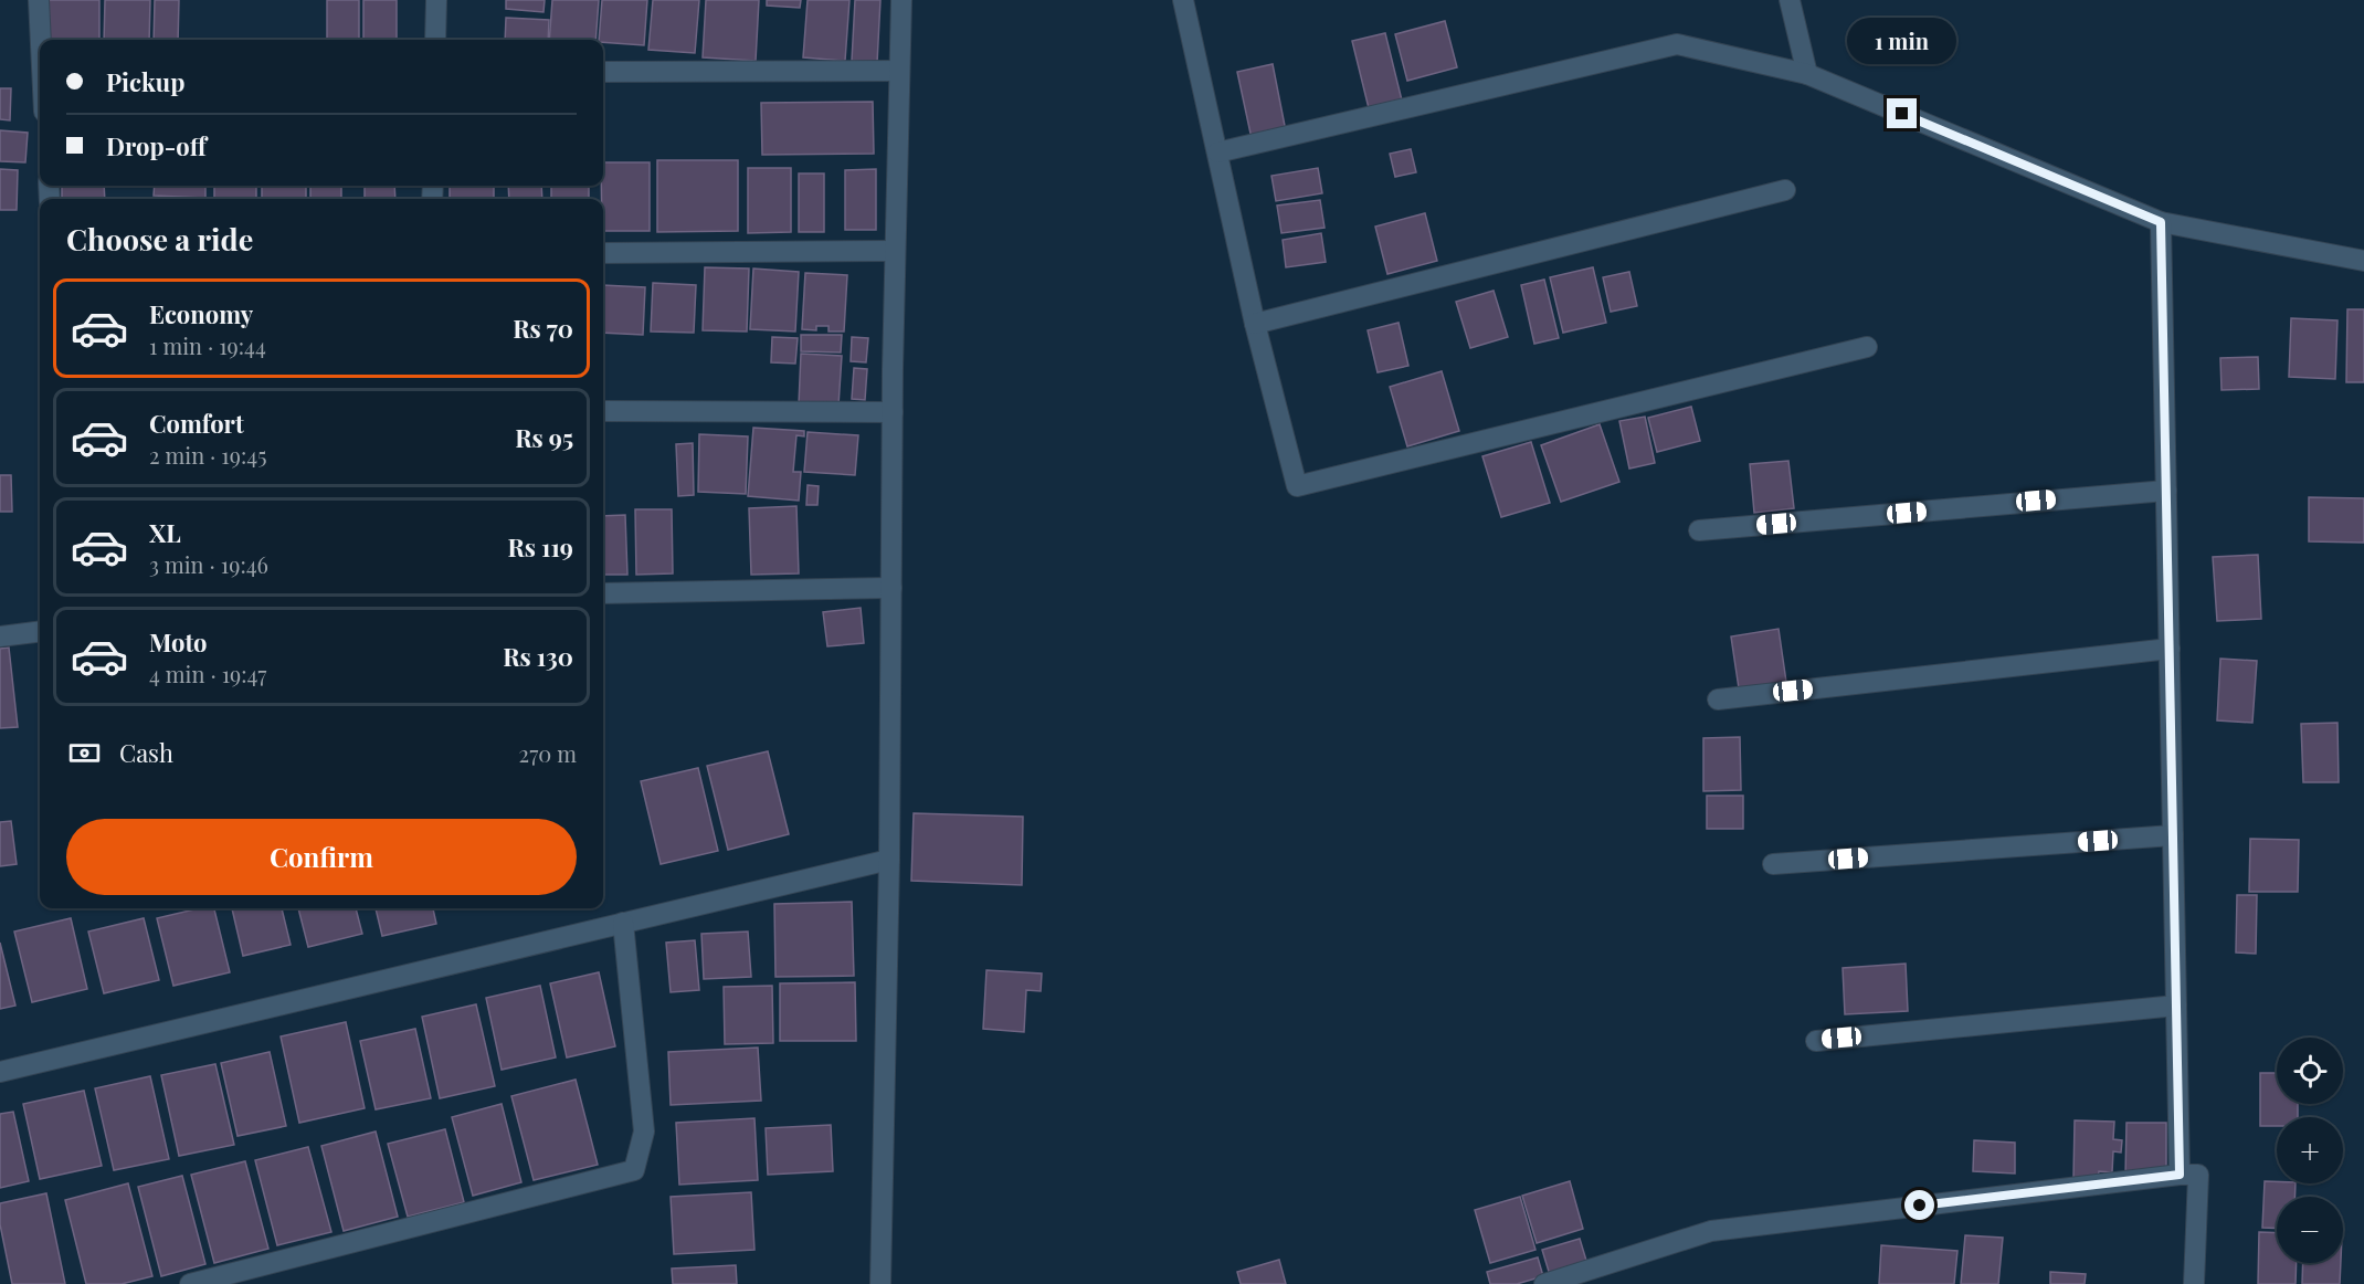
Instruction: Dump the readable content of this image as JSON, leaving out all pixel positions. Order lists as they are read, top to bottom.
{
  "page": {
    "bubble": "1 min",
    "banner": ["Pickup", "Drop-off"],
    "heading": "Choose a ride",
    "list": [
      {
        "name": "Economy",
        "note": "1 min · 19:44",
        "value": "Rs 70"
      },
      {
        "name": "Comfort",
        "note": "2 min · 19:45",
        "value": "Rs 95"
      },
      {
        "name": "XL",
        "note": "3 min · 19:46",
        "value": "Rs 119"
      },
      {
        "name": "Moto",
        "note": "4 min · 19:47",
        "value": "Rs 130"
      }
    ],
    "pay": ["Cash", "270 m"],
    "buttons": "Confirm",
    "map_buttons": ["+", "−"]
  }
}
